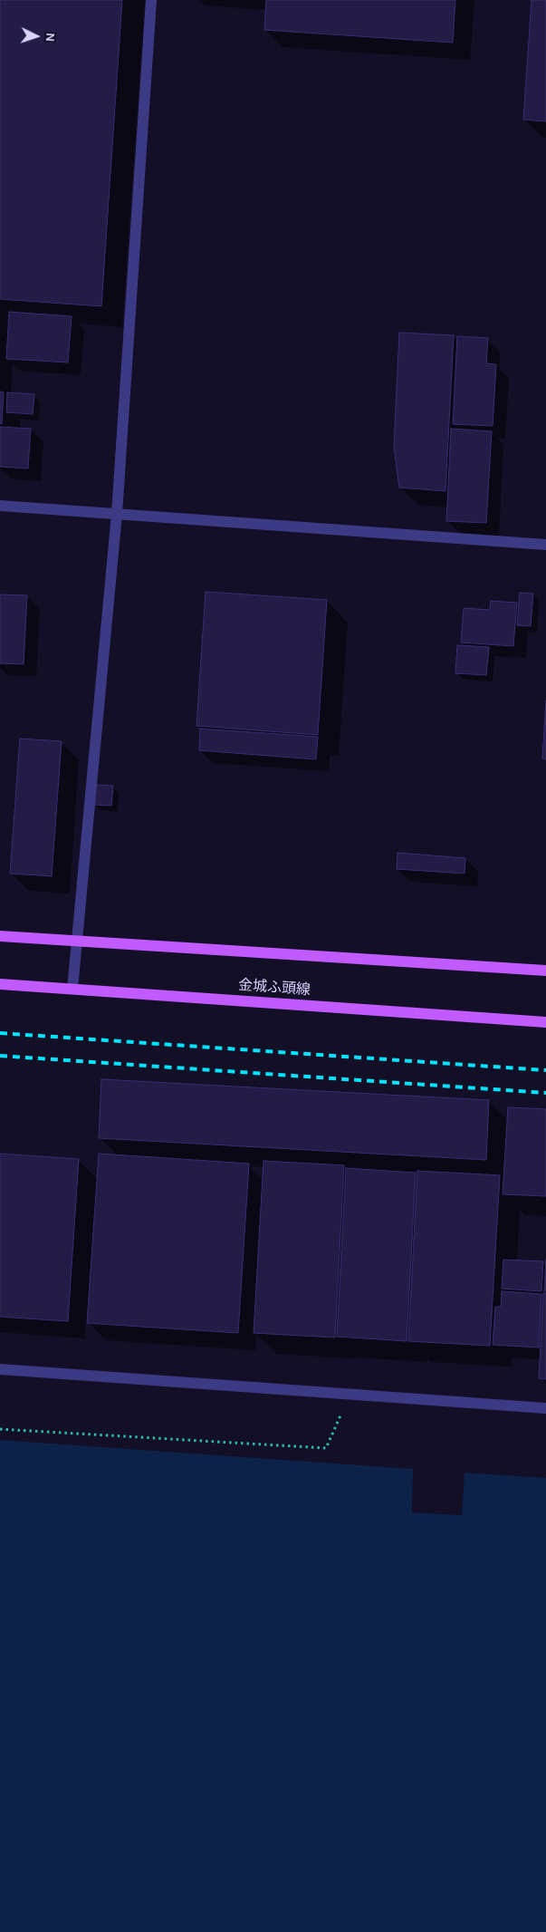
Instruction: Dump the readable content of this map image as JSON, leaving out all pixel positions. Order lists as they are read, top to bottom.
{
  "streets": {
    "main road": ["金城ふ頭線"]
  },
  "north": "right"
}
